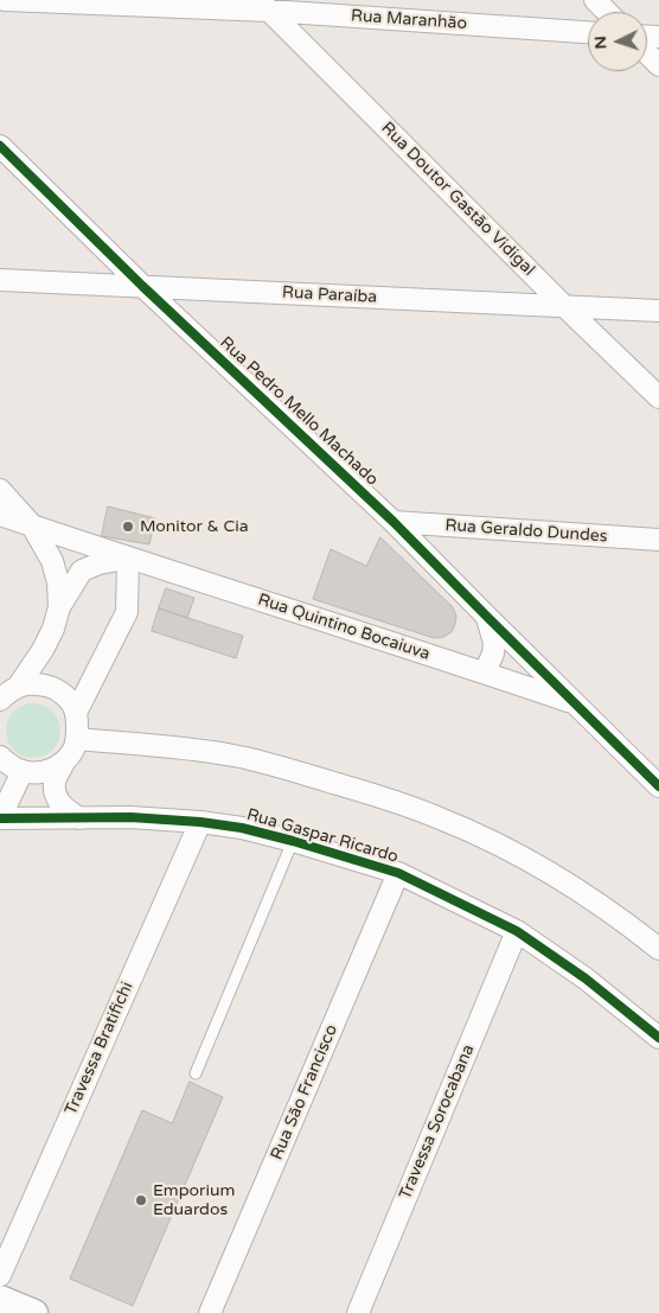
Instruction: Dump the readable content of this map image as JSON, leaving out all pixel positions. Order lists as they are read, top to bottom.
{
  "streets": {
    "street": [
      "Rua Maranhão",
      "Rua Doutor Gastão Vidigal",
      "Rua Paraíba",
      "Rua Pedro Mello Machado",
      "Rua Geraldo Dundes",
      "Rua Quintino Bocaiuva",
      "Rua Gaspar Ricardo",
      "Travessa Bratifichi",
      "Rua São Francisco",
      "Travessa Sorocabana"
    ]
  },
  "crossings": [
    ["Rua Maranhão", "Rua Doutor Gastão Vidigal"],
    ["Rua Doutor Gastão Vidigal", "Rua Paraíba"],
    ["Rua Paraíba", "Rua Pedro Mello Machado"],
    ["Rua Pedro Mello Machado", "Rua Geraldo Dundes"],
    ["Rua Pedro Mello Machado", "Rua Quintino Bocaiuva"],
    ["Rua Gaspar Ricardo", "Travessa Bratifichi"],
    ["Rua Gaspar Ricardo", "Rua São Francisco"],
    ["Rua Gaspar Ricardo", "Travessa Sorocabana"]
  ],
  "places": ["Monitor & Cia", "Emporium Eduardos"],
  "north": "left"
}
